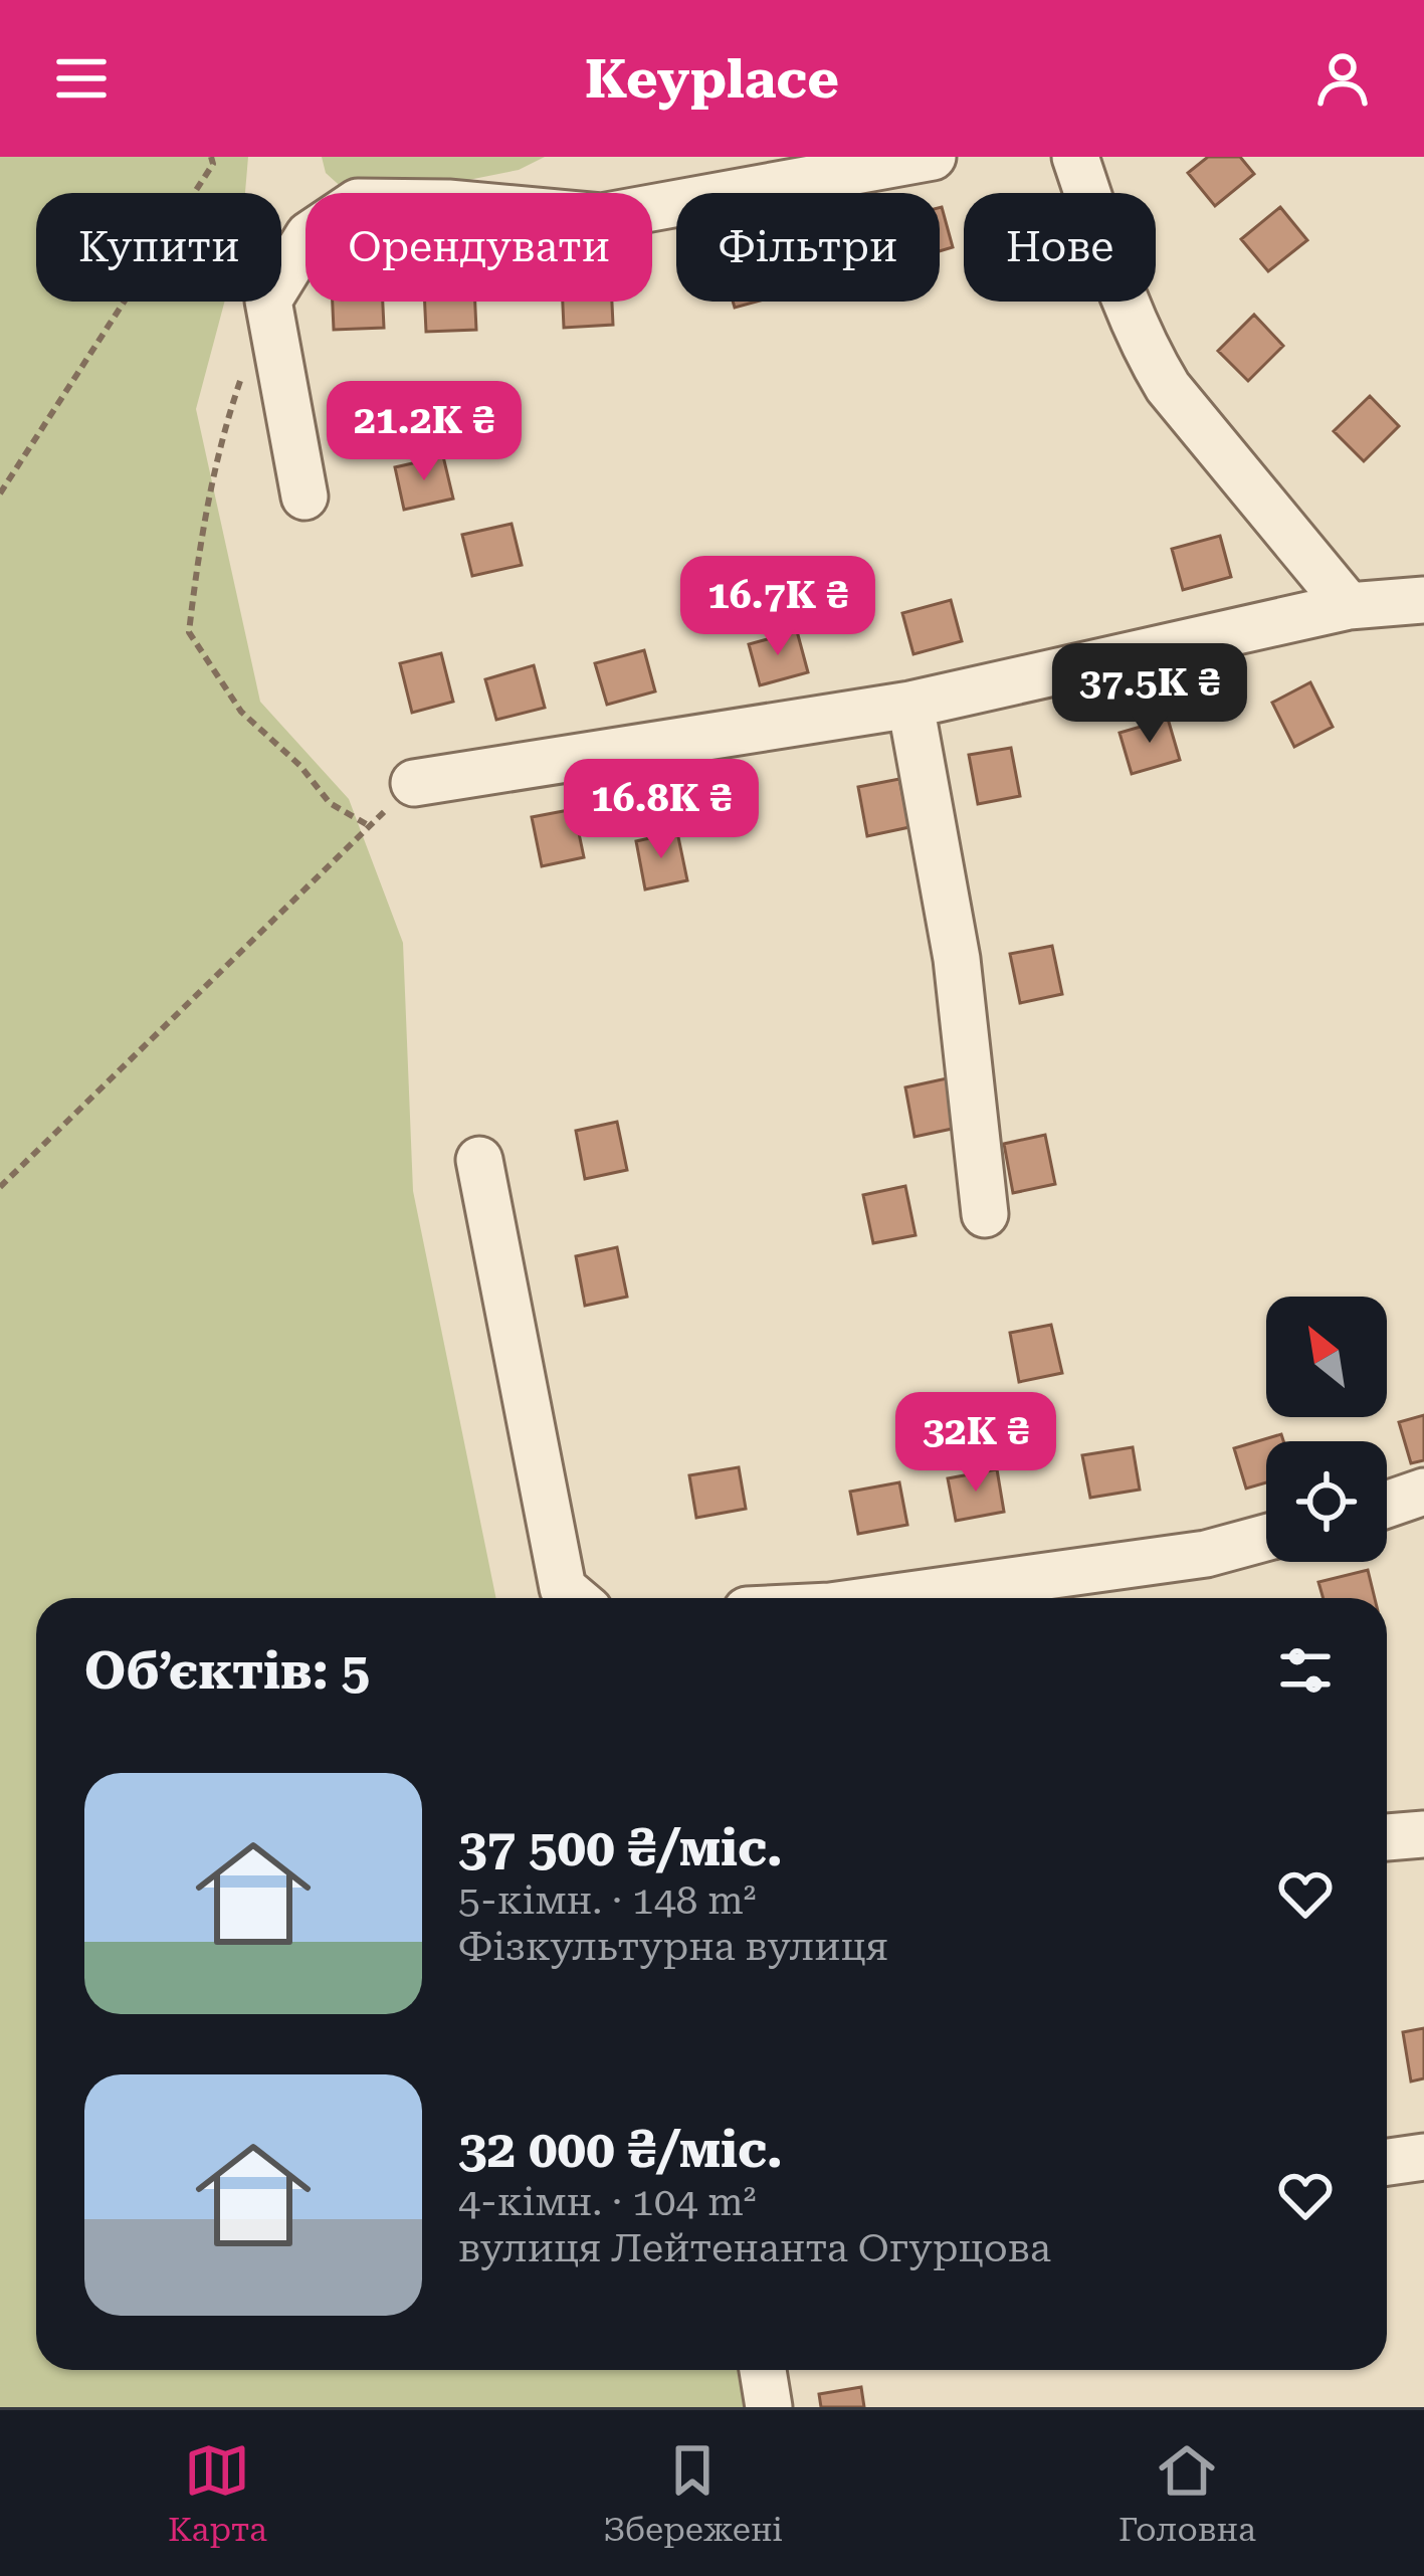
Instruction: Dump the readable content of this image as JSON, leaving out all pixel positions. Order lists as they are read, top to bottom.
{
  "north": "top left",
  "page": {
    "header": "Keyplace",
    "chip": [
      "Купити",
      "Орендувати",
      "Фільтри",
      "Нове"
    ],
    "price": [
      "21.2K ₴",
      "16.7K ₴",
      "37.5K ₴",
      "16.8K ₴",
      "32K ₴"
    ],
    "heading": "Об’єктів: 5",
    "list": [
      {
        "name": "37 500 ₴/міс.",
        "note": "5-кімн. · 148 m² · Фізкультурна вулиця"
      },
      {
        "name": "32 000 ₴/міс.",
        "note": "4-кімн. · 104 m² · вулиця Лейтенанта Огурцова"
      }
    ],
    "tabs": ["Карта", "Збережені", "Головна"]
  }
}
